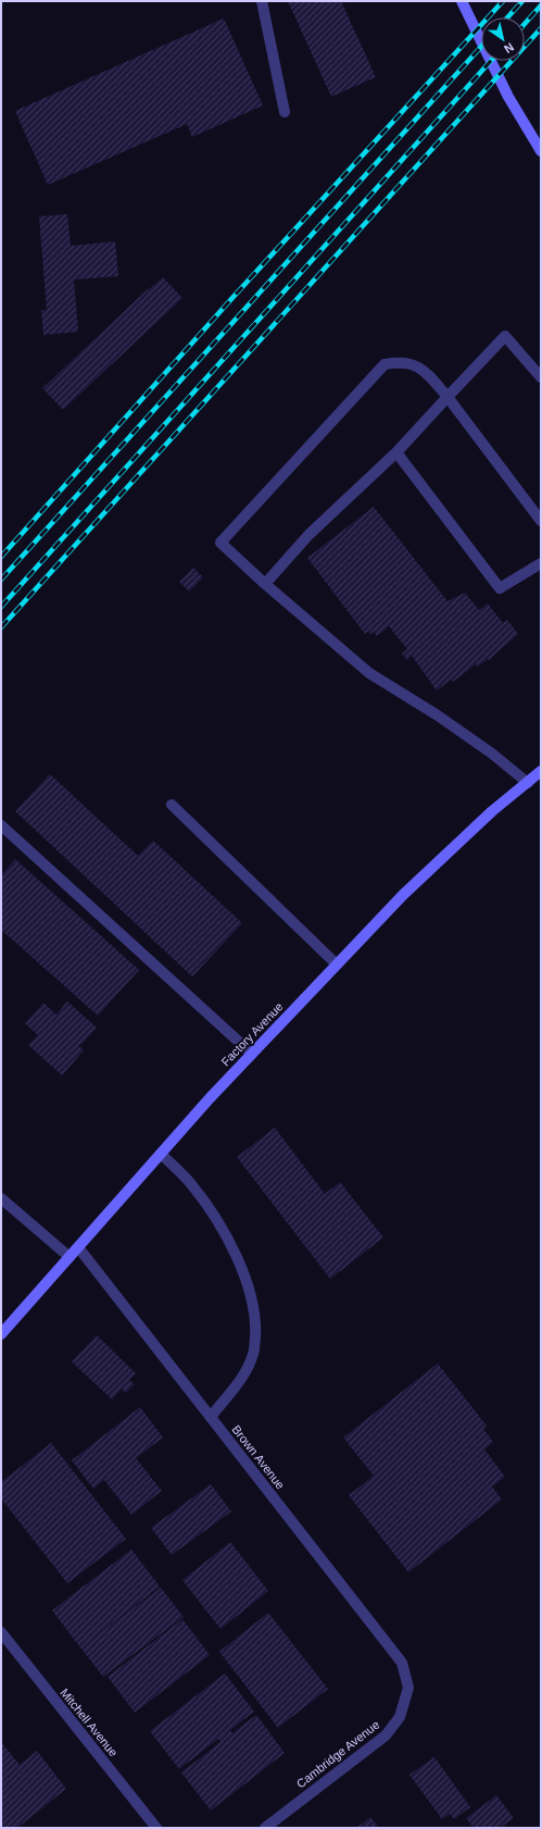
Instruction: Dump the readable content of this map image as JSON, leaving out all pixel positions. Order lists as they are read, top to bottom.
{
  "streets": {
    "street": [
      "Factory Avenue",
      "Brown Avenue",
      "Mitchell Avenue",
      "Cambridge Avenue"
    ]
  },
  "crossings": [
    ["Factory Avenue", "Brown Avenue"],
    ["Brown Avenue", "Cambridge Avenue"]
  ],
  "north": "bottom right"
}
